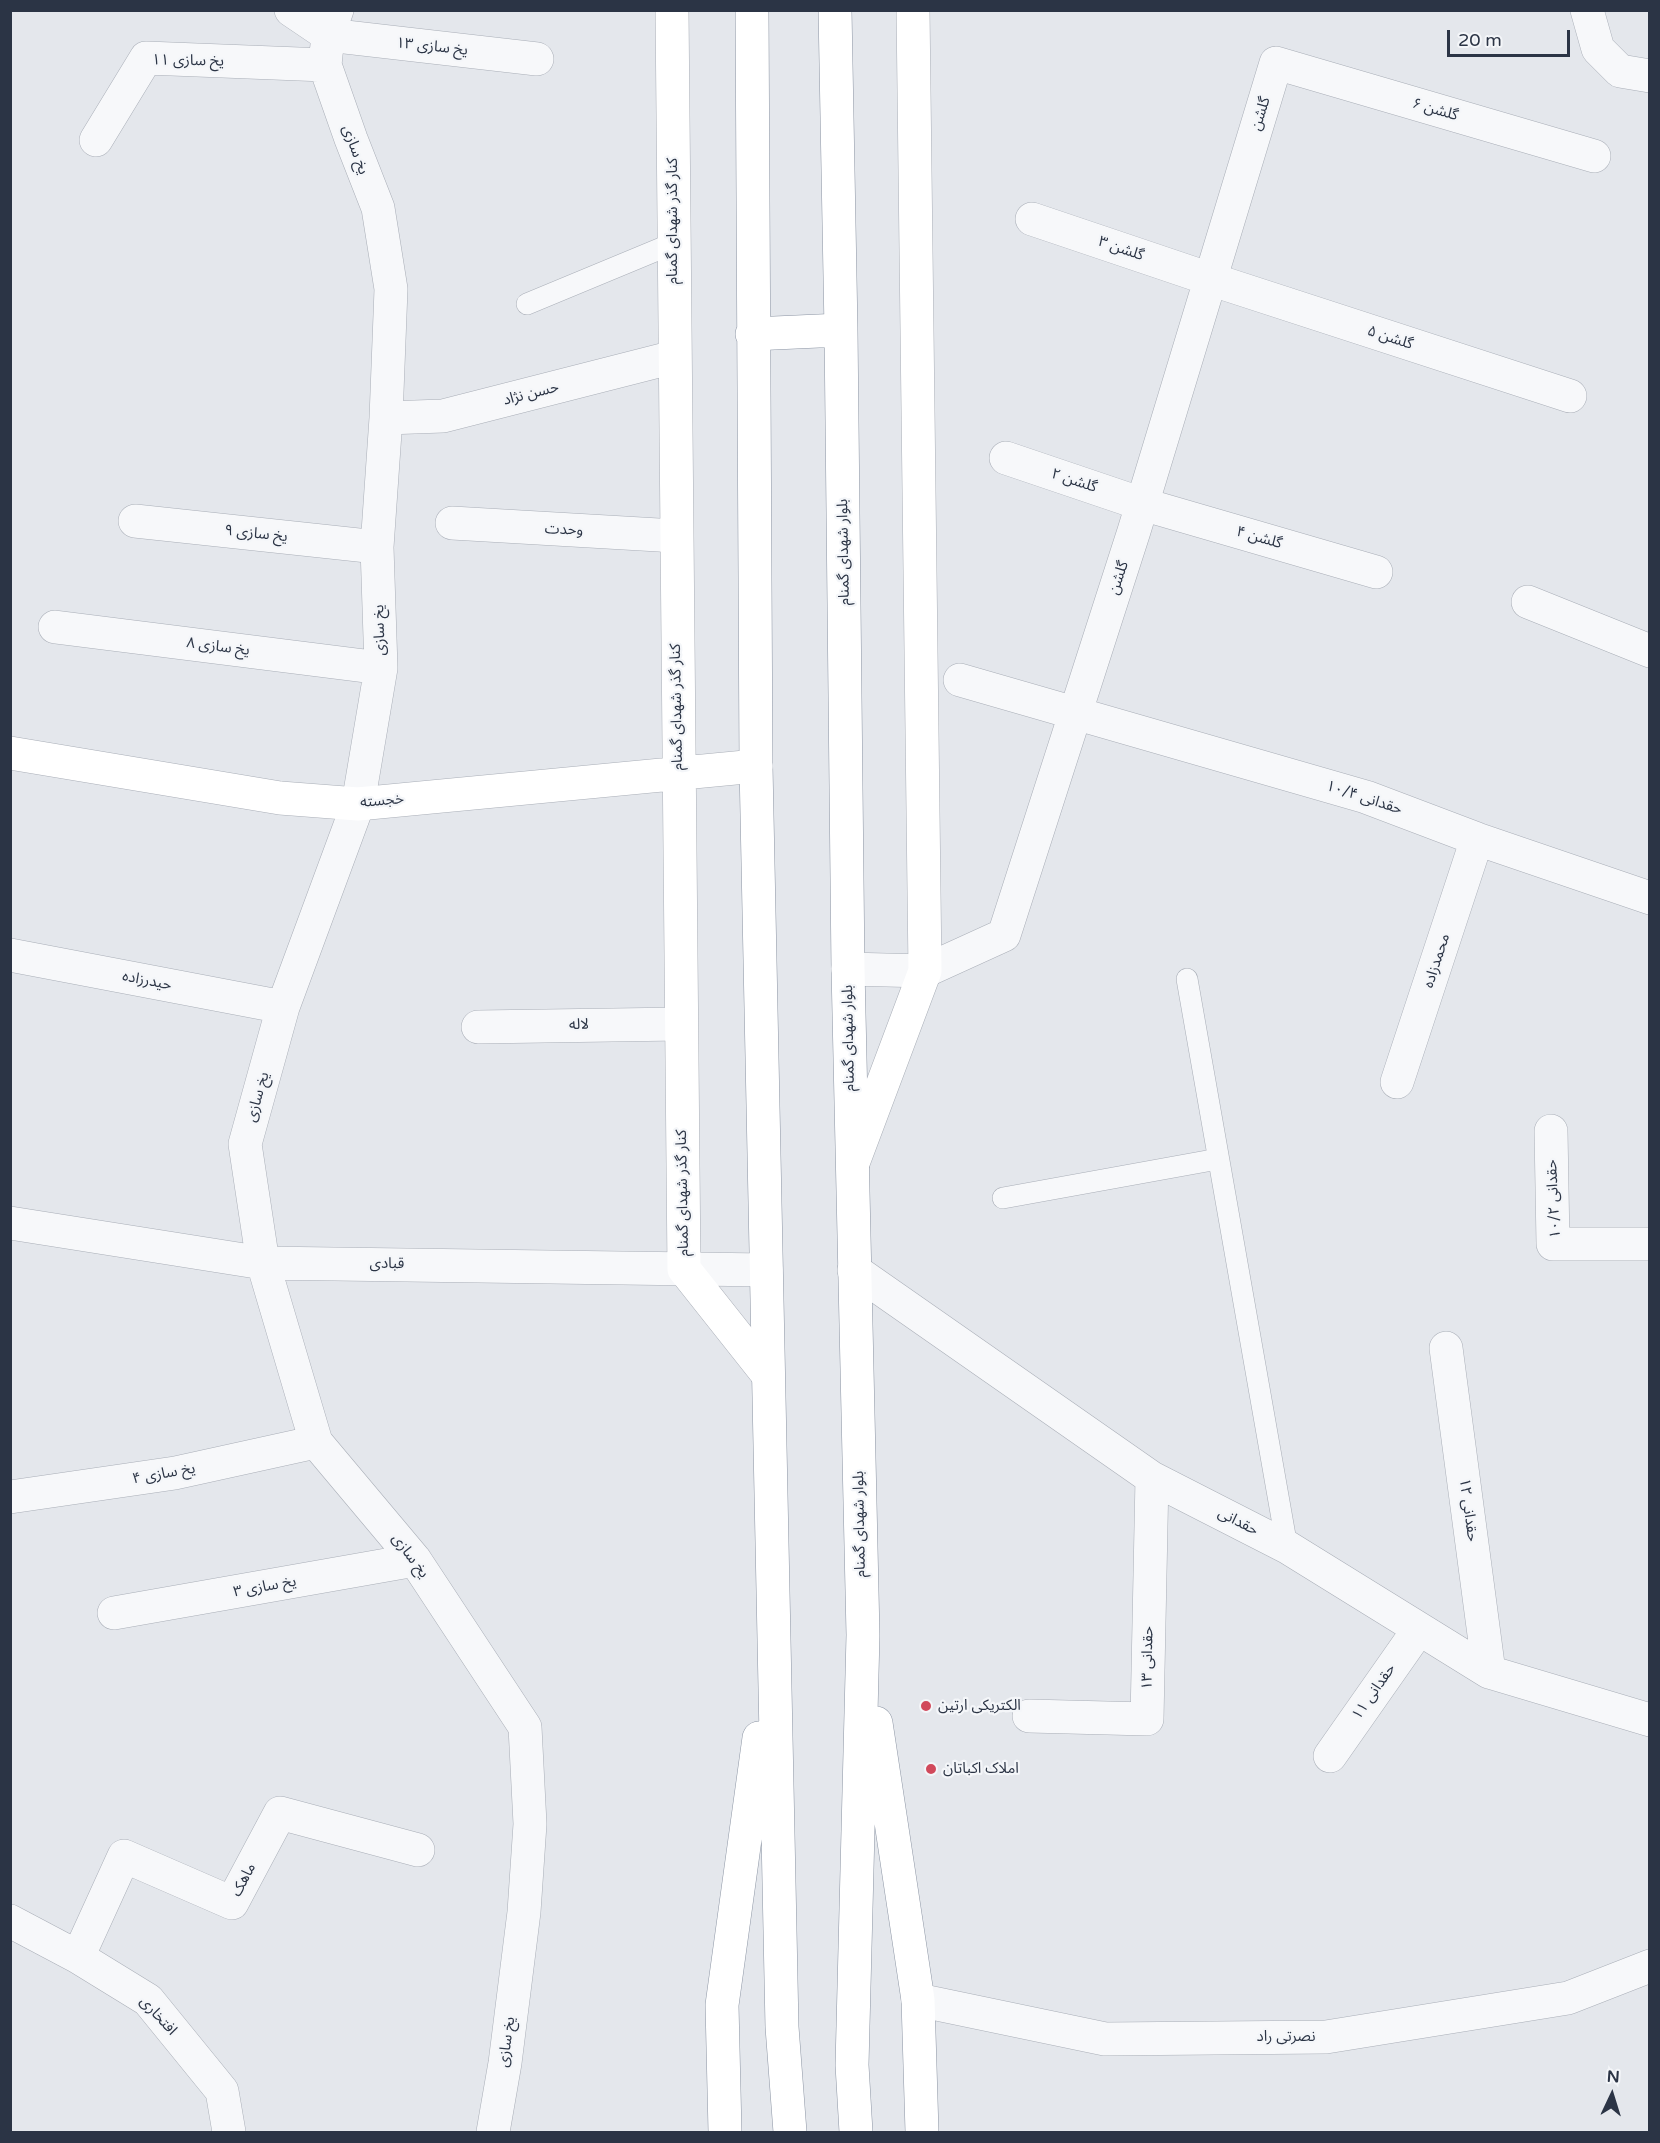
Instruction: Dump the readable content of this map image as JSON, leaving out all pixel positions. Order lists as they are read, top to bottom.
{
  "streets": {
    "main road": ["کنار گذر شهدای گمنام", "بلوار شهدای گمنام", "خجسته"],
    "street": [
      "یخ سازی ۱۳",
      "یخ سازی ۱۱",
      "گلشن ۶",
      "گلشن",
      "یخ سازی",
      "گلشن ۳",
      "گلشن ۵",
      "حسن نژاد",
      "گلشن ۲",
      "وحدت",
      "یخ سازی ۹",
      "گلشن ۴",
      "یخ سازی ۸",
      "حقدانی ۱۰/۴",
      "محمدزاده",
      "حیدرزاده",
      "لاله",
      "حقدانی ۱۰/۲",
      "قبادی",
      "یخ سازی ۴",
      "حقدانی ۱۲",
      "حقدانی",
      "یخ سازی ۳",
      "حقدانی ۱۳",
      "حقدانی ۱۱",
      "ماهک",
      "افتخاری",
      "نصرتی راد"
    ]
  },
  "crossings": [
    ["یخ سازی ۱۳", "یخ سازی ۱۱"],
    ["یخ سازی ۱۳", "یخ سازی"],
    ["یخ سازی ۱۱", "یخ سازی"],
    ["گلشن ۶", "گلشن"],
    ["گلشن", "گلشن ۳"],
    ["گلشن", "گلشن ۵"],
    ["گلشن", "گلشن ۲"],
    ["گلشن", "گلشن ۴"],
    ["گلشن", "بلوار شهدای گمنام"],
    ["گلشن", "حقدانی ۱۰/۴"],
    ["یخ سازی", "حسن نژاد"],
    ["یخ سازی", "یخ سازی ۹"],
    ["یخ سازی", "یخ سازی ۸"],
    ["یخ سازی", "خجسته"],
    ["یخ سازی", "حیدرزاده"],
    ["یخ سازی", "قبادی"],
    ["یخ سازی", "یخ سازی ۴"],
    ["یخ سازی", "یخ سازی ۳"],
    ["کنار گذر شهدای گمنام", "حسن نژاد"],
    ["کنار گذر شهدای گمنام", "وحدت"],
    ["کنار گذر شهدای گمنام", "خجسته"],
    ["کنار گذر شهدای گمنام", "لاله"],
    ["کنار گذر شهدای گمنام", "قبادی"],
    ["گلشن ۳", "گلشن ۵"],
    ["گلشن ۲", "گلشن ۴"],
    ["بلوار شهدای گمنام", "حقدانی"],
    ["حقدانی ۱۰/۴", "محمدزاده"],
    ["حقدانی ۱۲", "حقدانی"],
    ["حقدانی", "حقدانی ۱۳"],
    ["حقدانی", "حقدانی ۱۱"],
    ["ماهک", "افتخاری"]
  ],
  "places": ["الکتریکی ارتین", "املاک اکباتان"],
  "scale_bar": "20 m",
  "north": "top"
}
